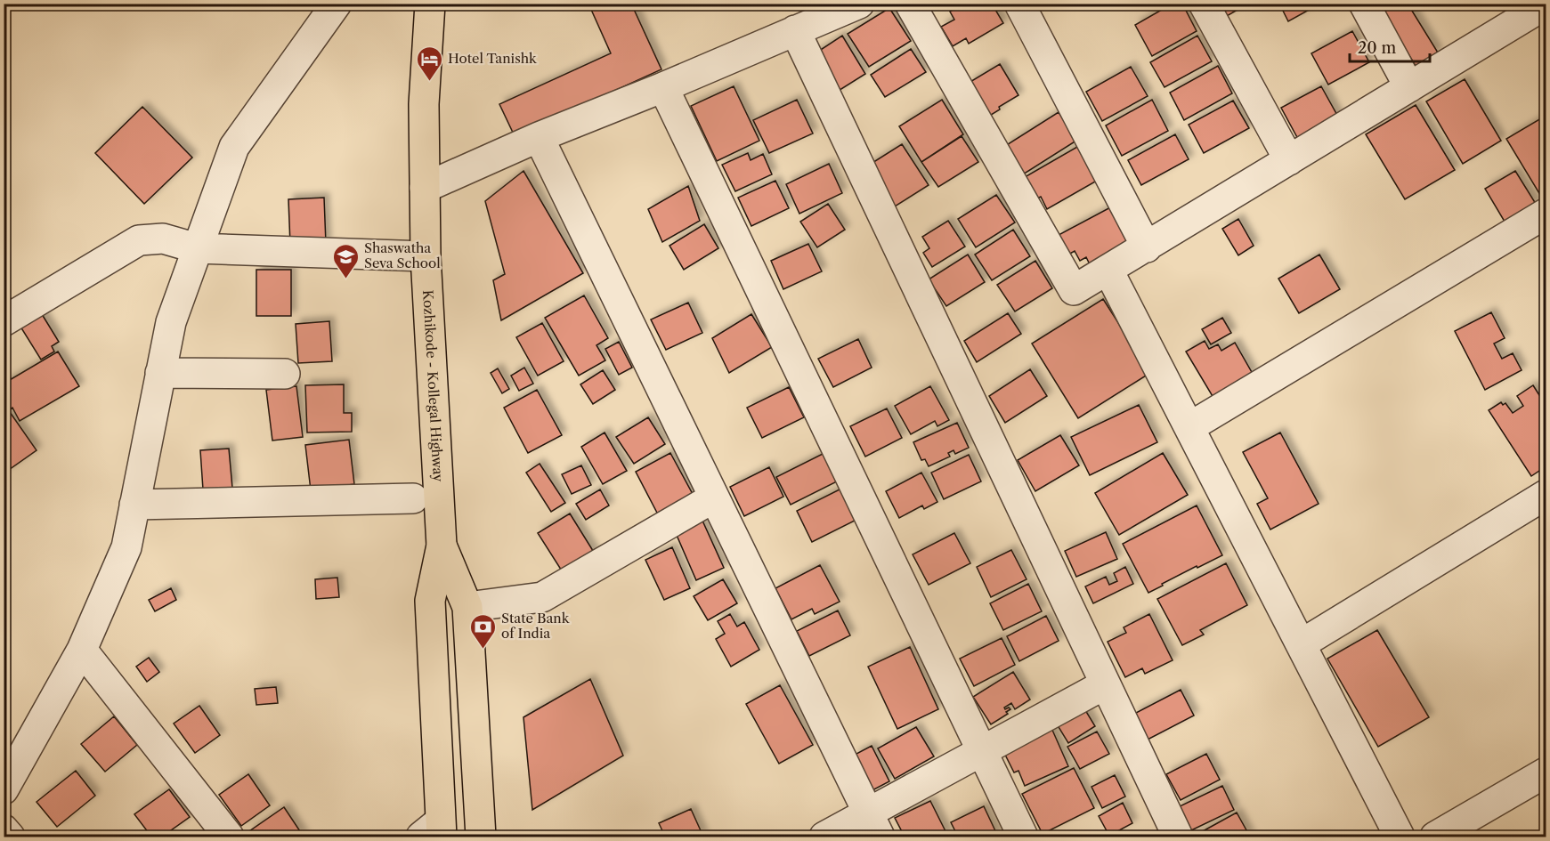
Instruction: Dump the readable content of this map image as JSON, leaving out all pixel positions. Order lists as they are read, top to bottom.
{
  "streets": {
    "main road": ["Kozhikode - Kollegal Highway"]
  },
  "places": {
    "hotel": ["Hotel Tanishk"],
    "school or university": ["Shaswatha Seva School"],
    "bank": ["State Bank of India"]
  },
  "scale_bar": "20 m"
}
